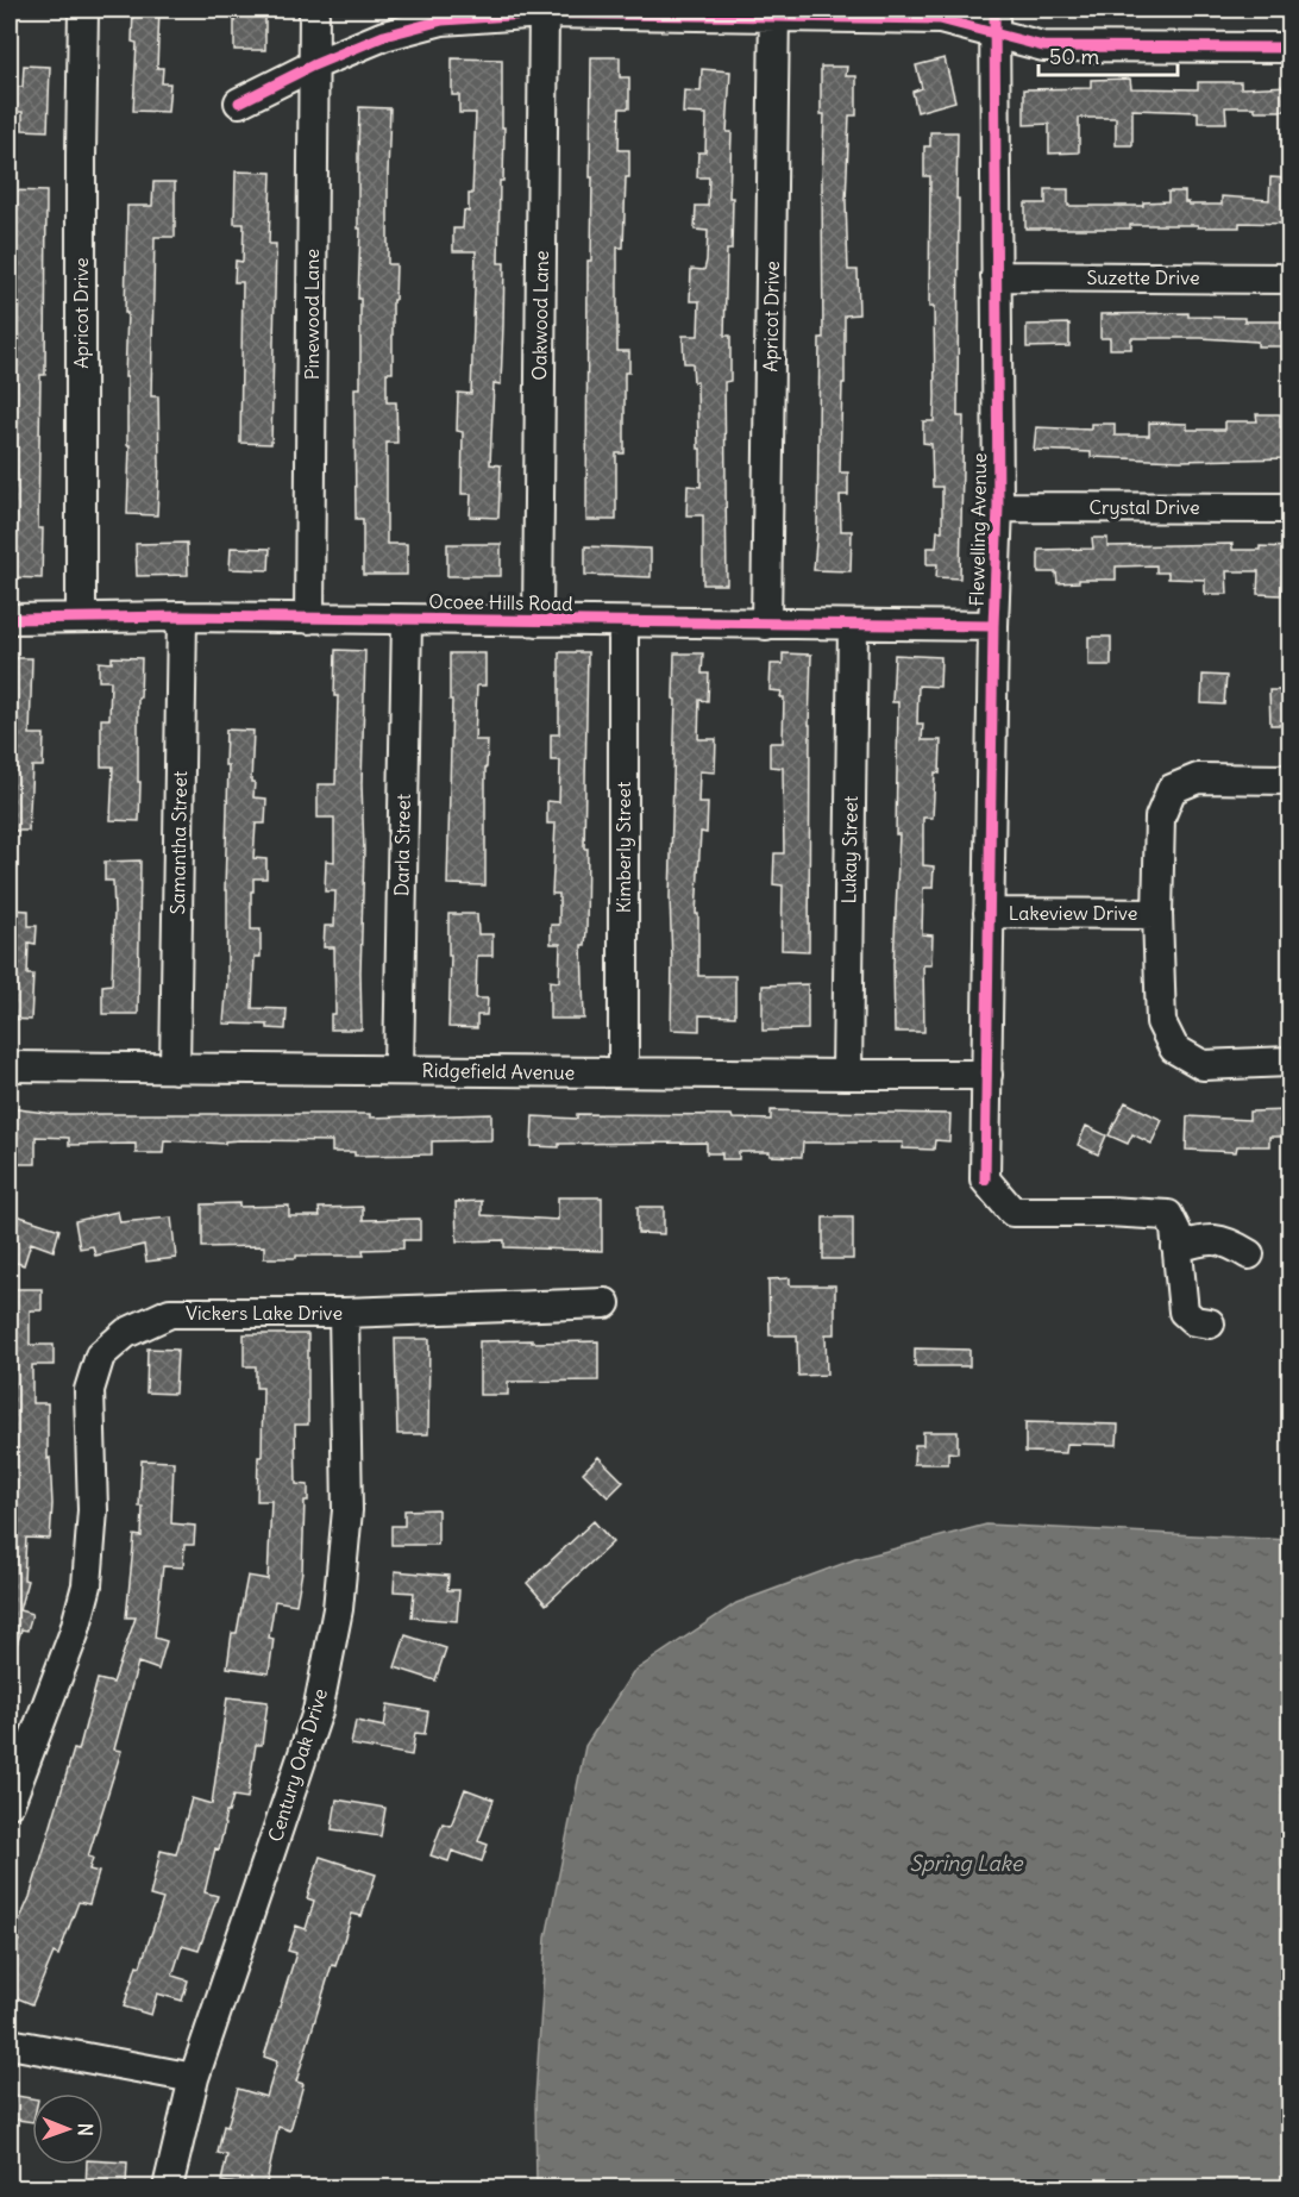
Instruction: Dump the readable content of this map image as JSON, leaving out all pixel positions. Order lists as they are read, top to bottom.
{
  "streets": {
    "street": [
      "Suzette Drive",
      "Apricot Drive",
      "Pinewood Lane",
      "Oakwood Lane",
      "Crystal Drive",
      "Flewelling Avenue",
      "Ocoee Hills Road",
      "Samantha Street",
      "Darla Street",
      "Kimberly Street",
      "Lukay Street",
      "Lakeview Drive",
      "Ridgefield Avenue",
      "Vickers Lake Drive",
      "Century Oak Drive"
    ]
  },
  "crossings": [
    ["Suzette Drive", "Flewelling Avenue"],
    ["Apricot Drive", "Ocoee Hills Road"],
    ["Pinewood Lane", "Ocoee Hills Road"],
    ["Oakwood Lane", "Ocoee Hills Road"],
    ["Crystal Drive", "Flewelling Avenue"],
    ["Flewelling Avenue", "Ocoee Hills Road"],
    ["Flewelling Avenue", "Lakeview Drive"],
    ["Flewelling Avenue", "Ridgefield Avenue"],
    ["Ocoee Hills Road", "Samantha Street"],
    ["Ocoee Hills Road", "Darla Street"],
    ["Ocoee Hills Road", "Kimberly Street"],
    ["Ocoee Hills Road", "Lukay Street"],
    ["Samantha Street", "Ridgefield Avenue"],
    ["Darla Street", "Ridgefield Avenue"],
    ["Kimberly Street", "Ridgefield Avenue"],
    ["Lukay Street", "Ridgefield Avenue"],
    ["Vickers Lake Drive", "Century Oak Drive"]
  ],
  "water": ["Spring Lake"],
  "scale_bar": "50 m",
  "north": "right"
}
